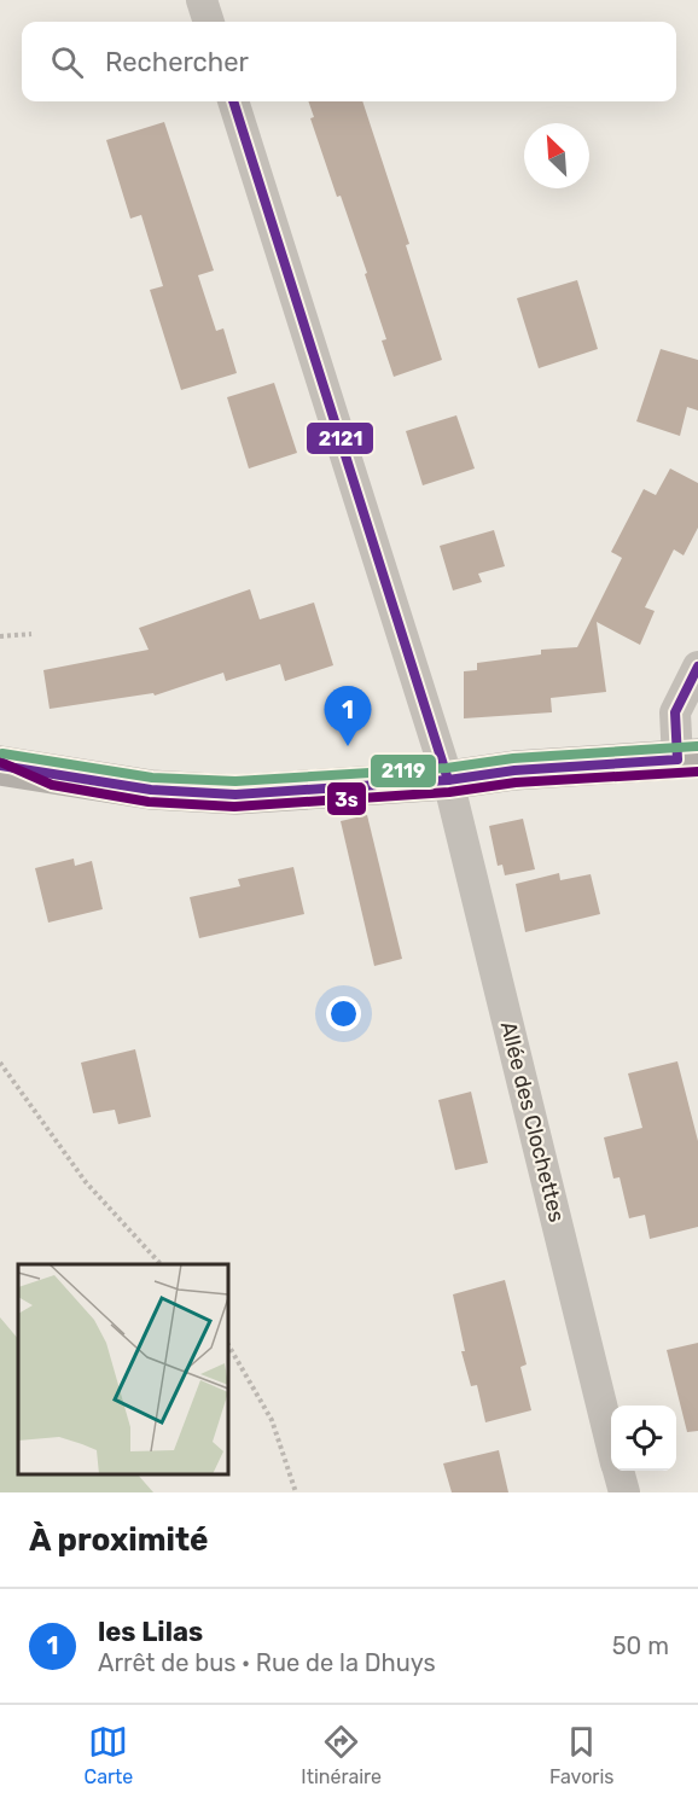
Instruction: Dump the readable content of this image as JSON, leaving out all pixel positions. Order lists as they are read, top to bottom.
{
  "streets": {
    "street": ["Allée des Clochettes"]
  },
  "lines": ["transit line 2121", "transit line 2119", "transit line 3s"],
  "north": "top left",
  "page": {
    "search": "Rechercher",
    "pins": "1",
    "heading": "À proximité",
    "list": [
      {
        "mark": "1",
        "name": "les Lilas",
        "note": "Arrêt de bus · Rue de la Dhuys",
        "value": "50 m"
      }
    ],
    "nav": ["Carte", "Itinéraire", "Favoris"]
  }
}
